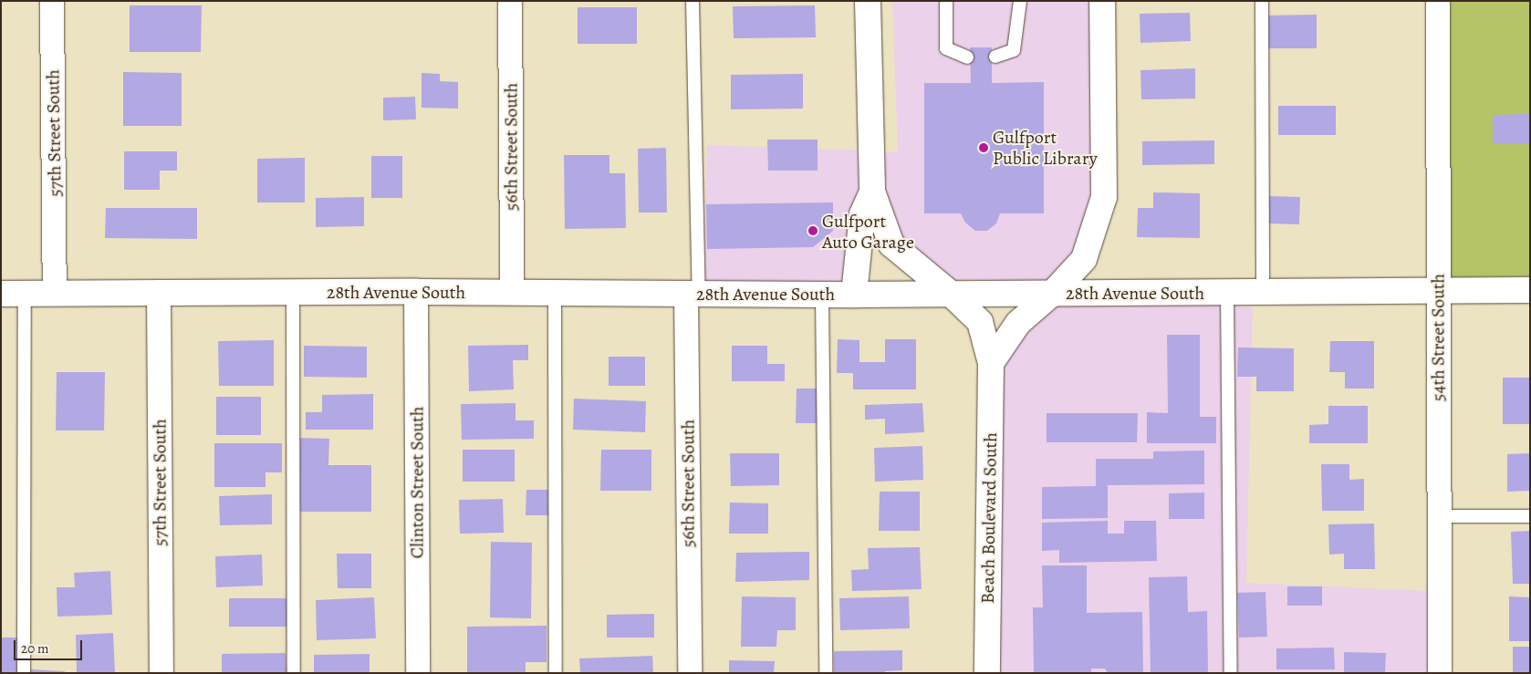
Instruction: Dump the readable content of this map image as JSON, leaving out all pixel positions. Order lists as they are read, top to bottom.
{
  "streets": {
    "street": [
      "57th Street South",
      "56th Street South",
      "28th Avenue South",
      "54th Street South",
      "Clinton Street South",
      "Beach Boulevard South"
    ]
  },
  "crossings": [
    ["57th Street South", "28th Avenue South"],
    ["56th Street South", "28th Avenue South"],
    ["28th Avenue South", "54th Street South"],
    ["28th Avenue South", "Clinton Street South"],
    ["28th Avenue South", "Beach Boulevard South"]
  ],
  "places": ["Gulfport Public Library", "Gulfport Auto Garage"],
  "scale_bar": "20 m"
}
